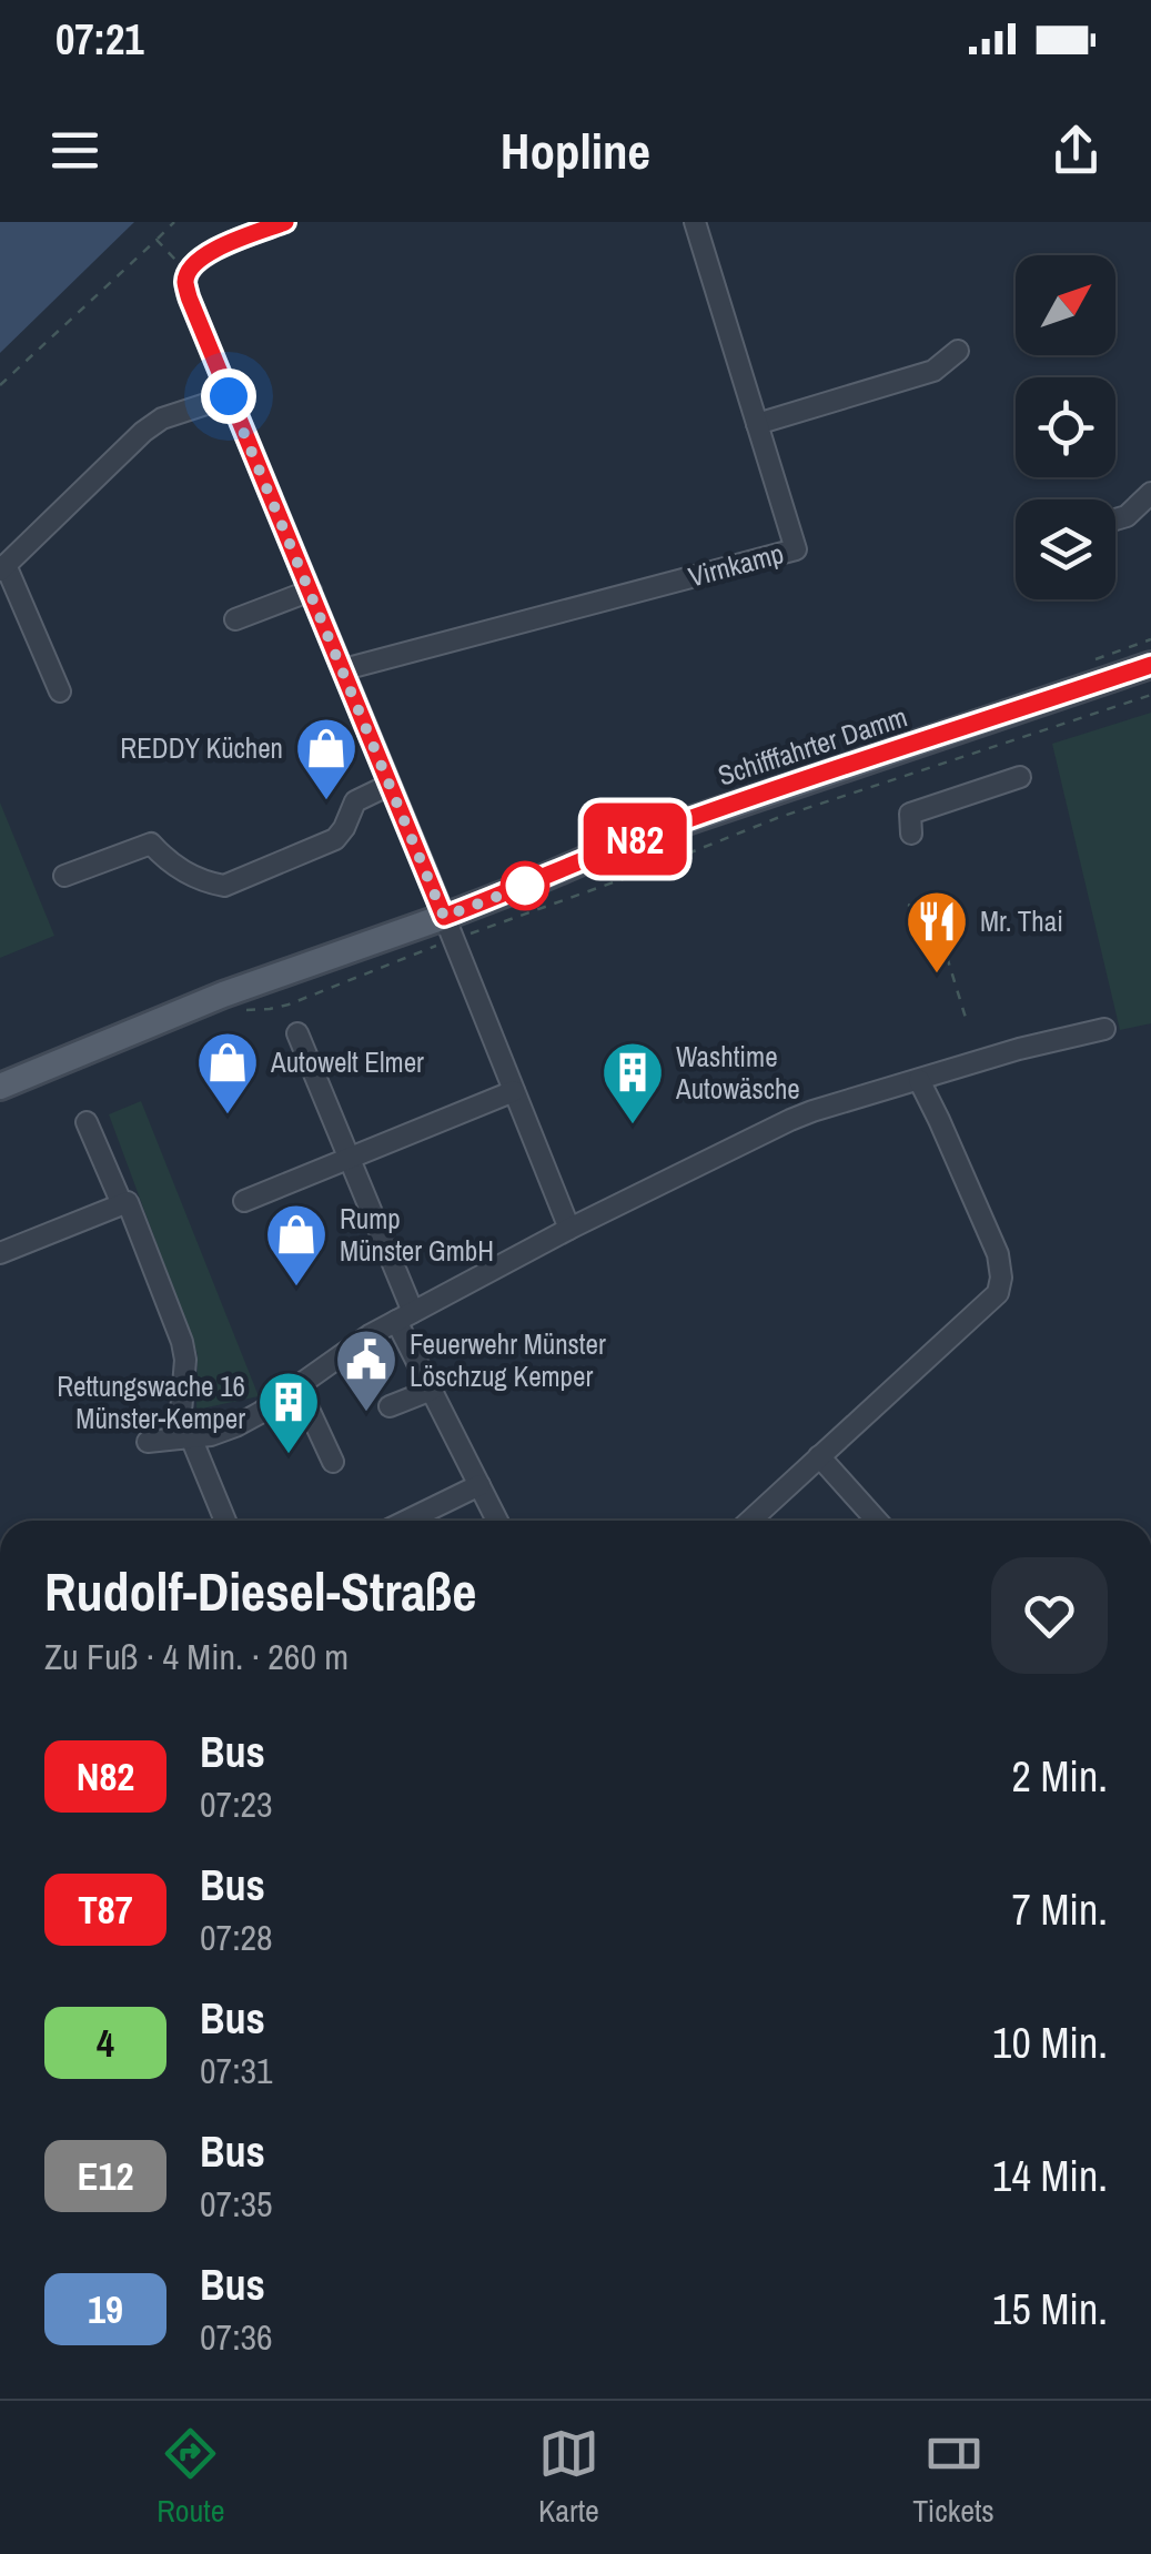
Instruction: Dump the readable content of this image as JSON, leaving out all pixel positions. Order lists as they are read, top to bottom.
{
  "streets": {
    "main road": ["Schifffahrter Damm"],
    "street": ["Virnkamp"]
  },
  "places": {
    "shop": ["REDDY Küchen", "Autowelt Elmer", "Rump Münster GmbH"],
    "restaurant": ["Mr. Thai"],
    "building": ["Washtime Autowäsche", "Rettungswache 16 Münster-Kemper"],
    "public building": ["Feuerwehr Münster Löschzug Kemper"]
  },
  "lines": ["bus line N82"],
  "north": "top right",
  "page": {
    "status": "07:21",
    "header": "Hopline",
    "on_map": "N82",
    "heading": ["Rudolf-Diesel-Straße", "Zu Fuß · 4 Min. · 260 m"],
    "list": [
      {
        "mark": "N82",
        "name": "Bus",
        "note": "07:23",
        "value": "2 Min."
      },
      {
        "mark": "T87",
        "name": "Bus",
        "note": "07:28",
        "value": "7 Min."
      },
      {
        "mark": "4",
        "name": "Bus",
        "note": "07:31",
        "value": "10 Min."
      },
      {
        "mark": "E12",
        "name": "Bus",
        "note": "07:35",
        "value": "14 Min."
      },
      {
        "mark": "19",
        "name": "Bus",
        "note": "07:36",
        "value": "15 Min."
      }
    ],
    "tabs": ["Route", "Karte", "Tickets"]
  }
}
